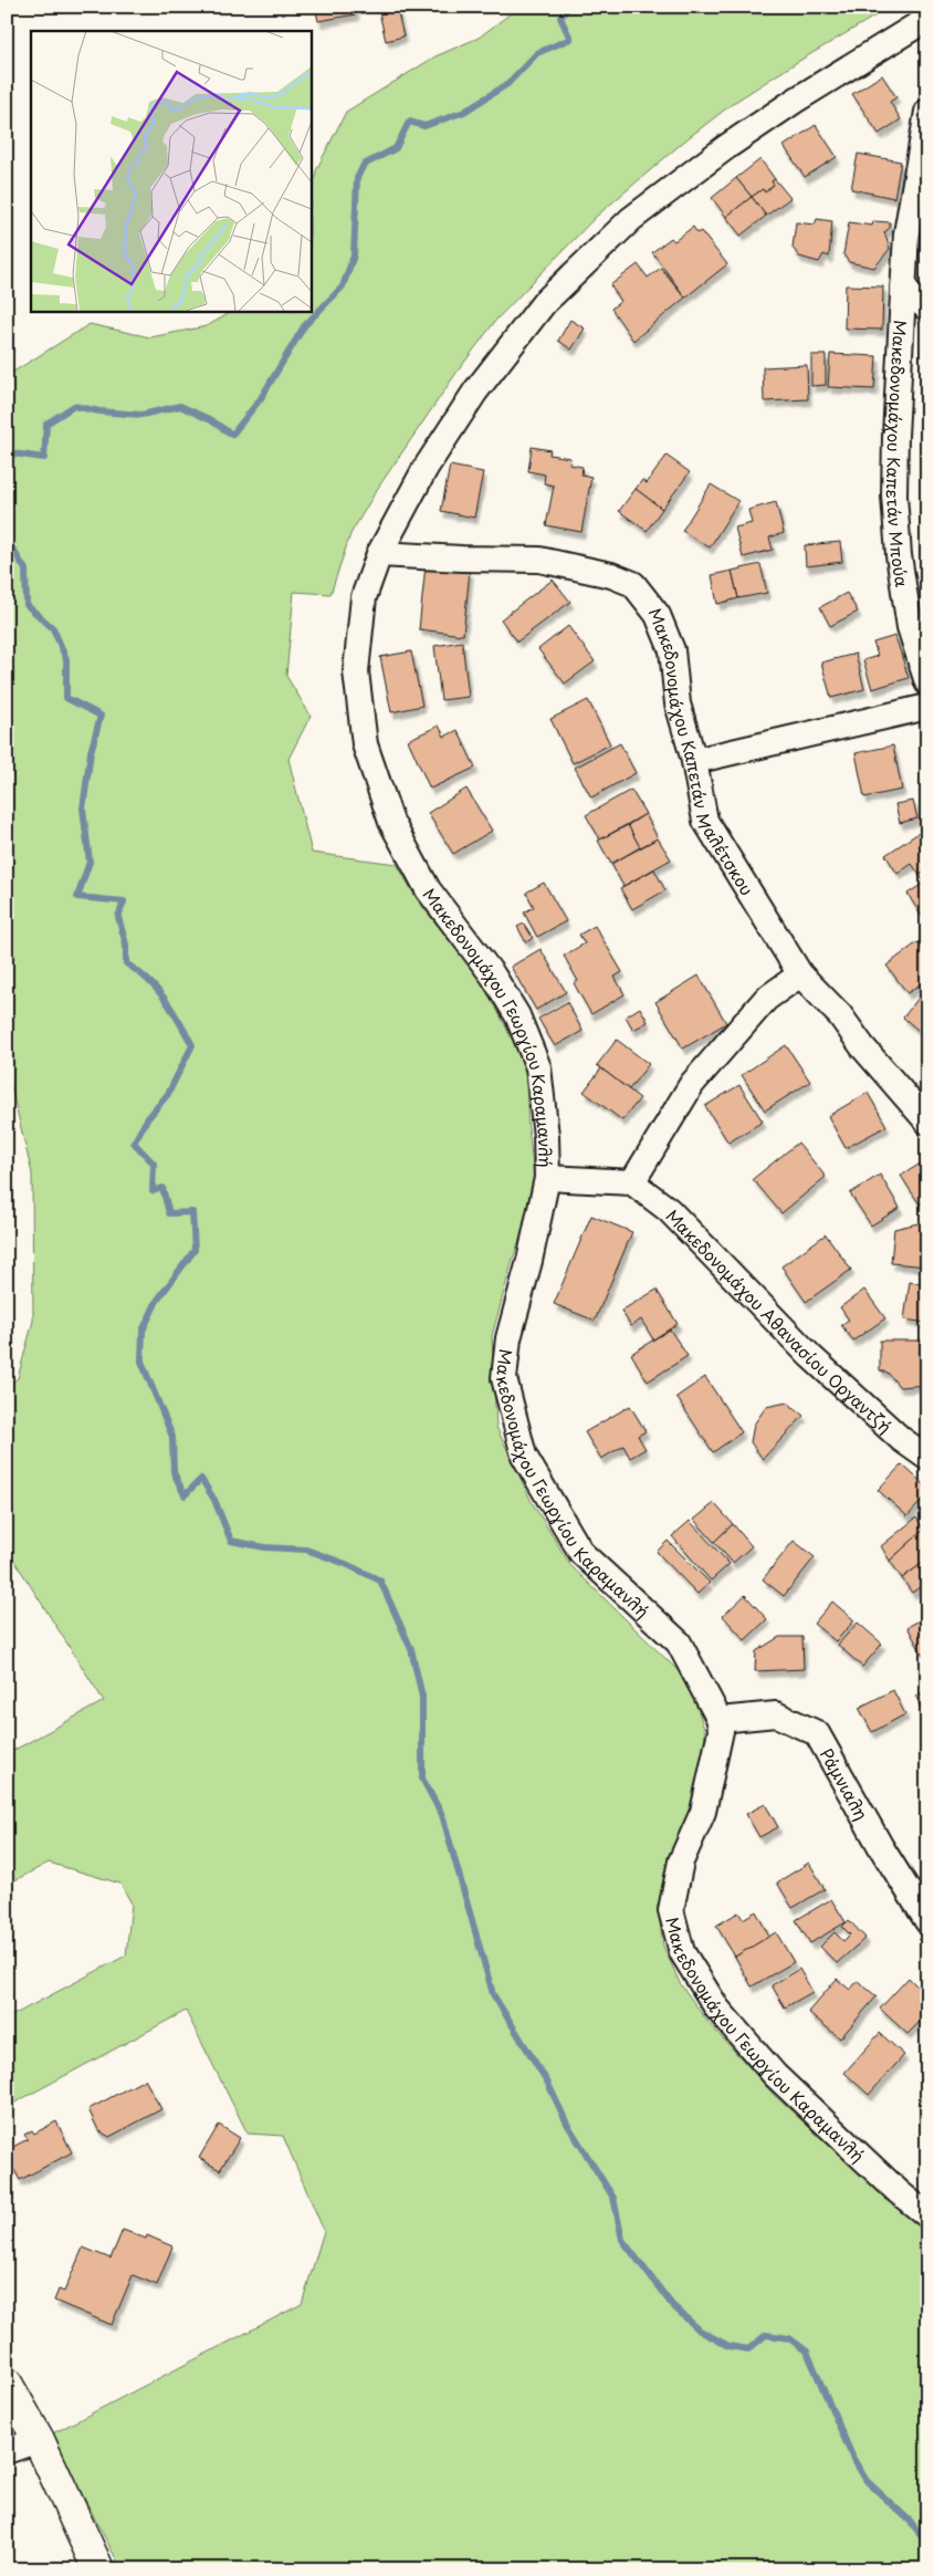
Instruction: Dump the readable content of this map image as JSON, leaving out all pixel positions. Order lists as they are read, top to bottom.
{
  "streets": {
    "street": [
      "Μακεδονομάχου Καπετάν Μπούα",
      "Μακεδονομάχου Καπετάν Μαλέτσκου",
      "Μακεδονομάχου Γεωργίου Καραμανλή",
      "Μακεδονομάχου Αθανασίου Οργαντζή",
      "Ράμνιαλη"
    ]
  },
  "crossings": [
    ["Μακεδονομάχου Καπετάν Μαλέτσκου", "Μακεδονομάχου Γεωργίου Καραμανλή"],
    ["Μακεδονομάχου Γεωργίου Καραμανλή", "Ράμνιαλη"]
  ]
}
